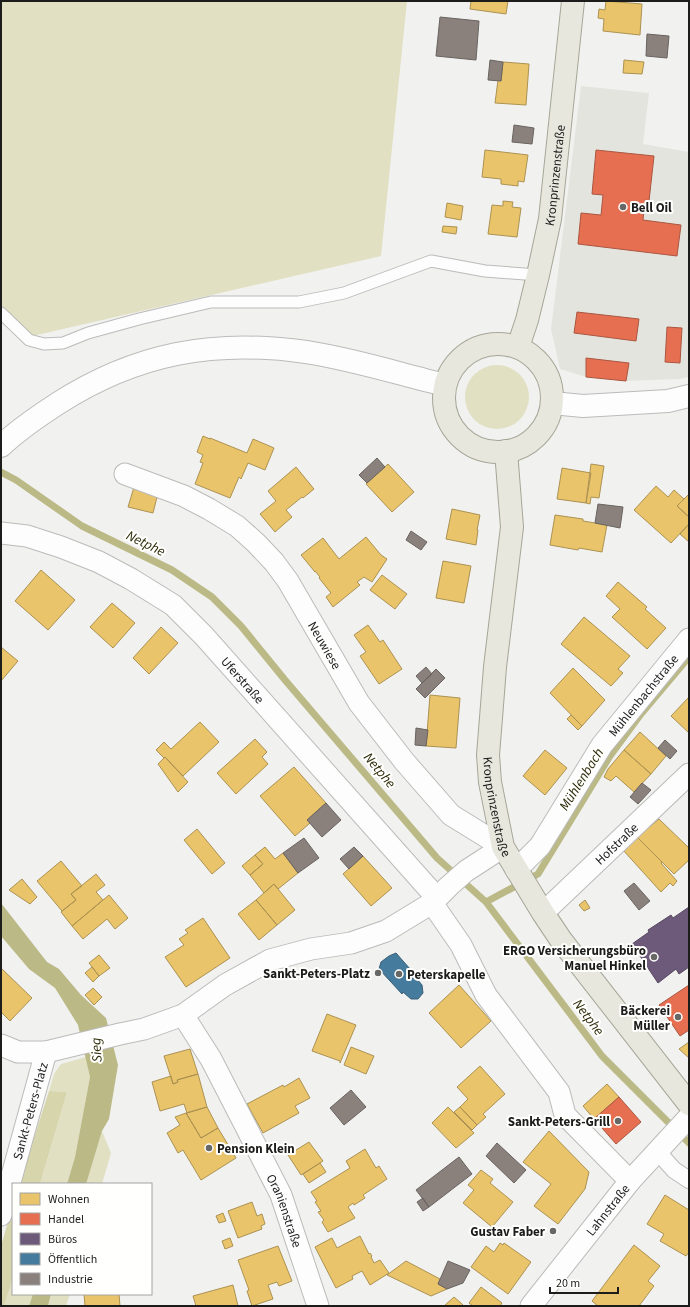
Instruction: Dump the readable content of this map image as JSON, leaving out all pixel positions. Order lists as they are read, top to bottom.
{
  "streets": {
    "main road": ["Kronprinzenstraße"],
    "street": [
      "Neuwiese",
      "Uferstraße",
      "Mühlenbachstraße",
      "Hofstraße",
      "Sankt-Peters-Platz",
      "Lahnstraße",
      "Oranienstraße"
    ]
  },
  "crossings": [
    ["Kronprinzenstraße", "Neuwiese"],
    ["Kronprinzenstraße", "Mühlenbachstraße"],
    ["Kronprinzenstraße", "Hofstraße"],
    ["Kronprinzenstraße", "Sankt-Peters-Platz"],
    ["Neuwiese", "Sankt-Peters-Platz"],
    ["Uferstraße", "Sankt-Peters-Platz"],
    ["Sankt-Peters-Platz", "Oranienstraße"]
  ],
  "water": ["Netphe", "Mühlenbach", "Sieg"],
  "places": [
    "Bell Oil",
    "ERGO Versicherungsbüro Manuel Hinkel",
    "Sankt-Peters-Platz",
    "Peterskapelle",
    "Bäckerei Müller",
    "Sankt-Peters-Grill",
    "Pension Klein",
    "Gustav Faber"
  ],
  "legend": [
    "Wohnen",
    "Handel",
    "Büros",
    "Öffentlich",
    "Industrie"
  ],
  "scale_bar": "20 m"
}
